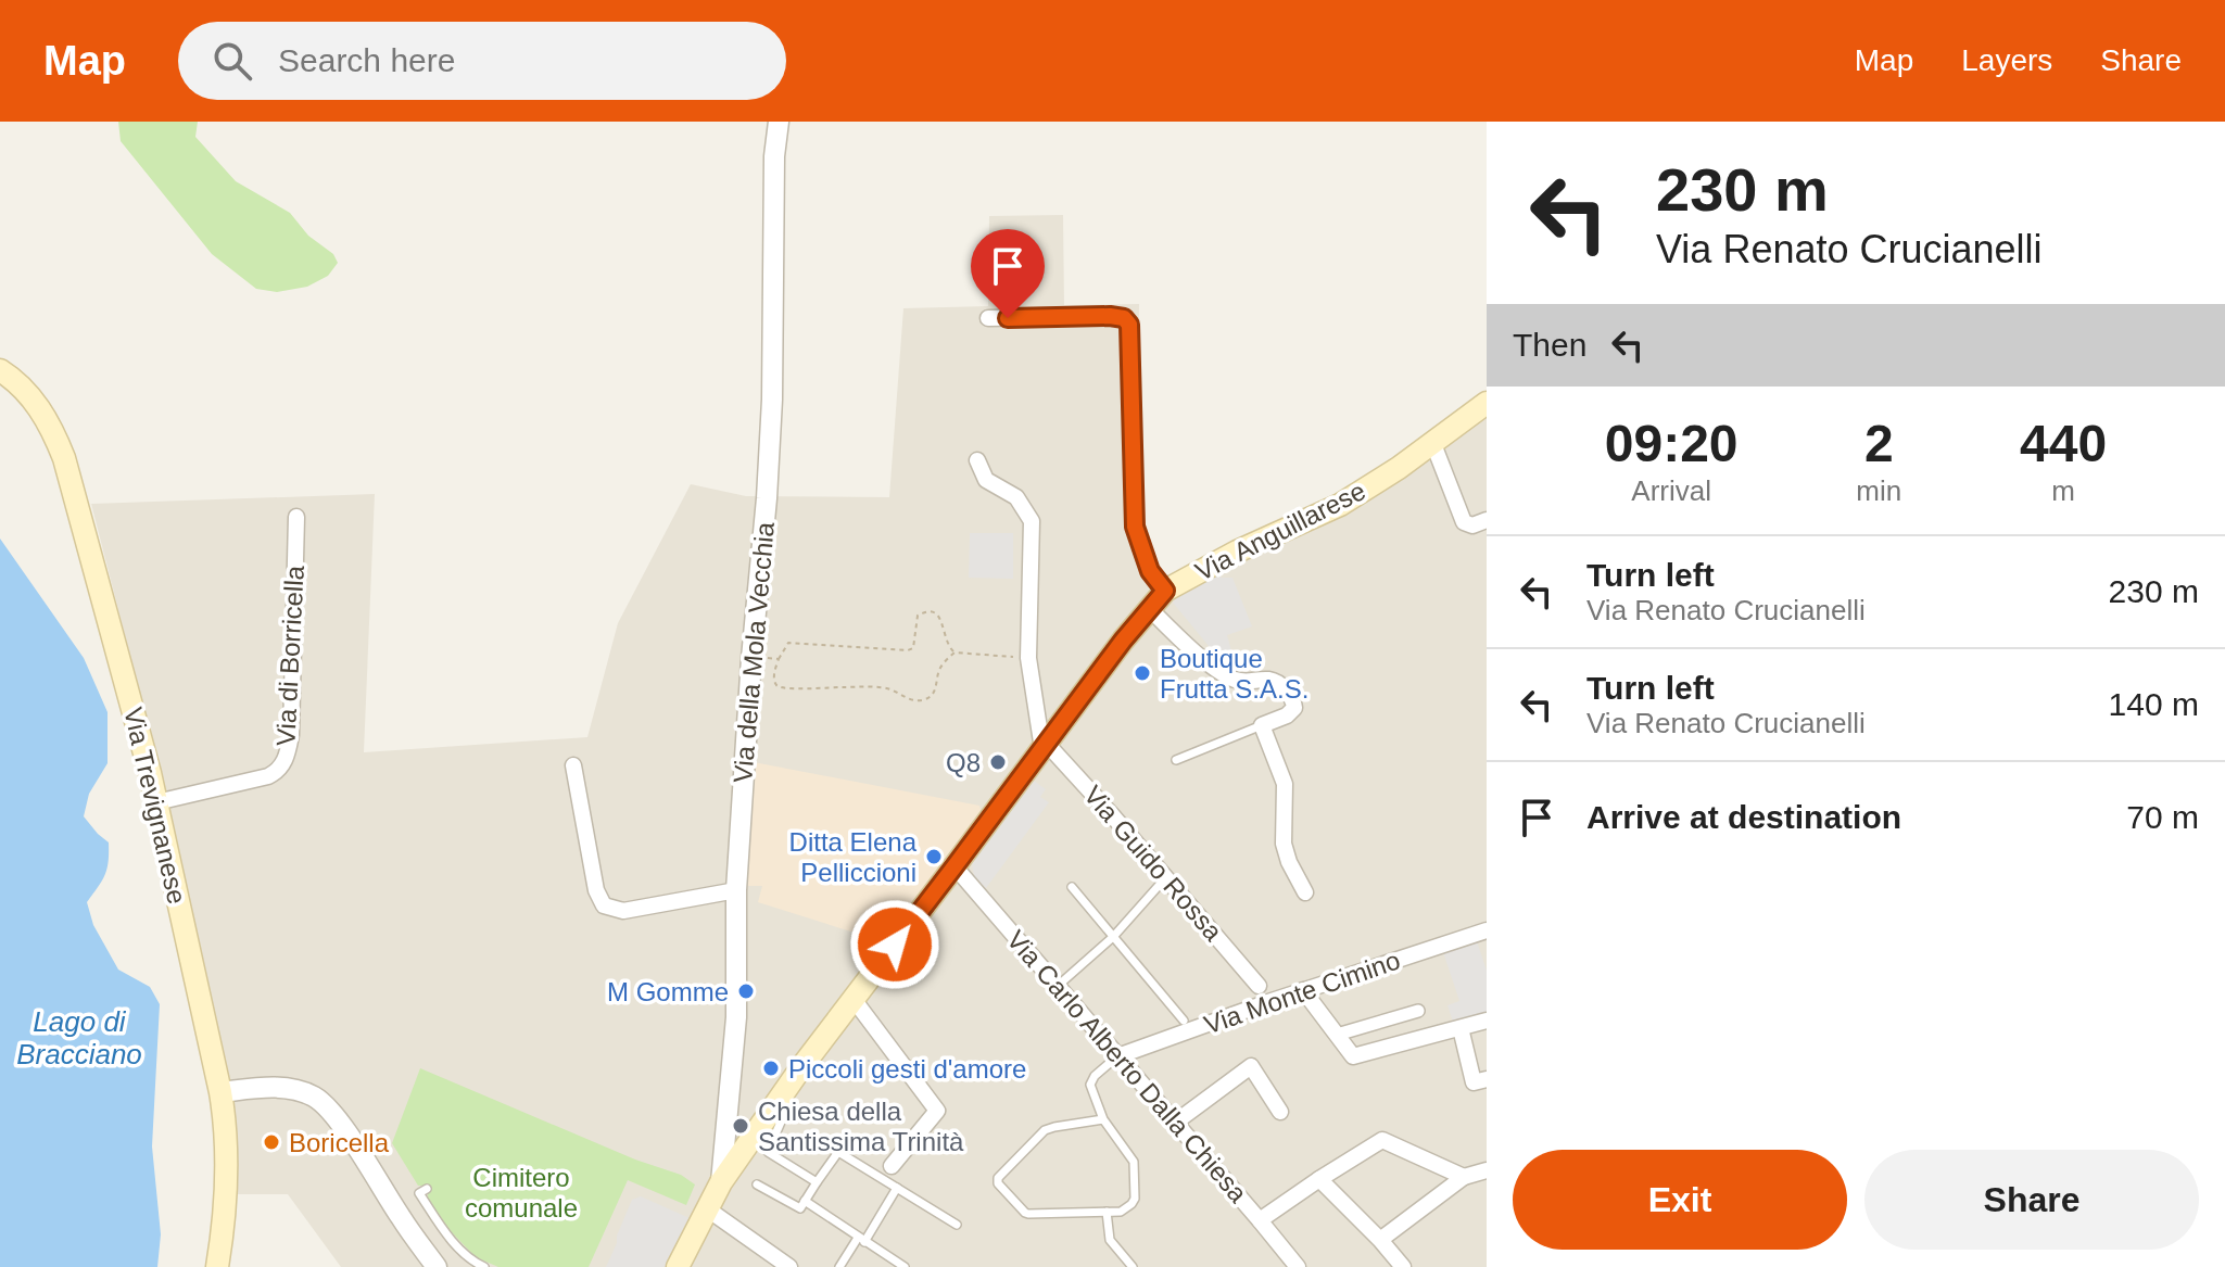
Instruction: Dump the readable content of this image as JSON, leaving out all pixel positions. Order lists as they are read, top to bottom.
{
  "streets": {
    "main road": ["Via Anguillarese", "Via Trevignanese"],
    "street": [
      "Via della Mola Vecchia",
      "Via di Borricella",
      "Via Guido Rossa",
      "Via Monte Cimino",
      "Via Carlo Alberto Dalla Chiesa"
    ]
  },
  "crossings": [
    ["Via Anguillarese", "Via della Mola Vecchia"],
    ["Via Anguillarese", "Via Guido Rossa"],
    ["Via Anguillarese", "Via Carlo Alberto Dalla Chiesa"],
    ["Via di Borricella", "Via Trevignanese"],
    ["Via Monte Cimino", "Via Carlo Alberto Dalla Chiesa"]
  ],
  "water": ["Lago di Bracciano"],
  "parks": ["Cimitero comunale"],
  "places": [
    "Boutique Frutta S.A.S.",
    "Q8",
    "Ditta Elena Pelliccioni",
    "M Gomme",
    "Piccoli gesti d'amore",
    "Chiesa della Santissima Trinità",
    "Boricella"
  ],
  "page": {
    "header": "Map",
    "search": "Search here",
    "nav": ["Map", "Layers", "Share"],
    "turn": ["230 m", "Via Renato Crucianelli"],
    "then": "Then",
    "eta": [
      "09:20",
      "Arrival",
      "2",
      "min",
      "440",
      "m"
    ],
    "list": [
      {
        "name": "Turn left",
        "note": "Via Renato Crucianelli",
        "value": "230 m"
      },
      {
        "name": "Turn left",
        "note": "Via Renato Crucianelli",
        "value": "140 m"
      },
      {
        "name": "Arrive at destination",
        "value": "70 m"
      }
    ],
    "buttons": ["Exit", "Share"]
  }
}
